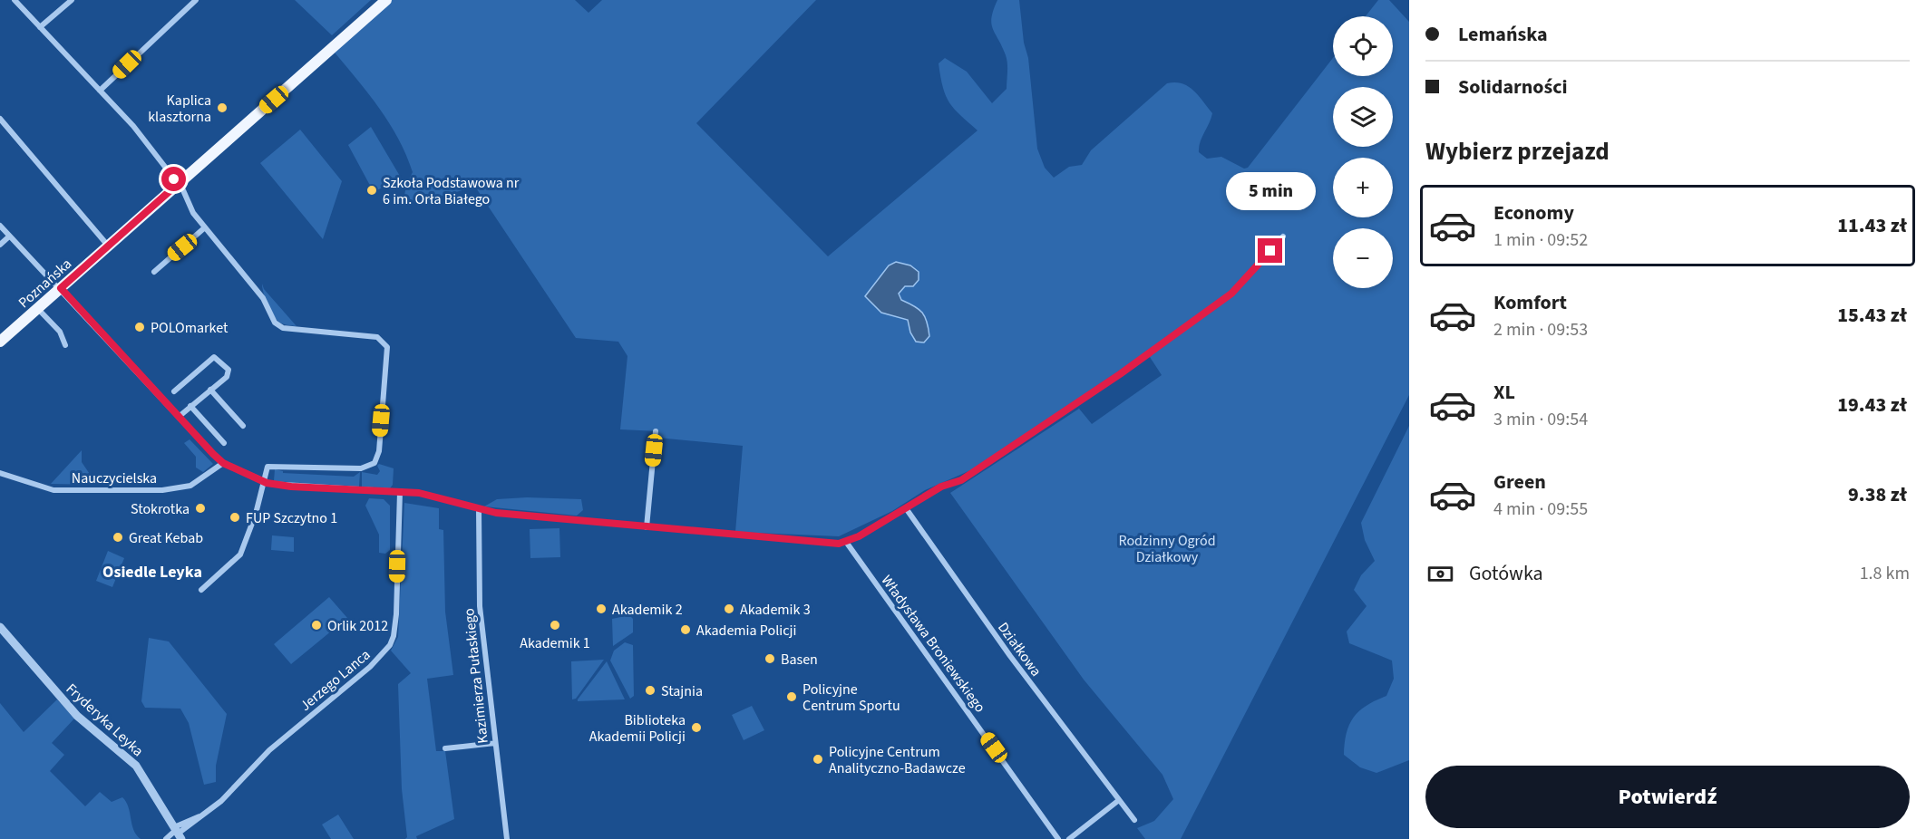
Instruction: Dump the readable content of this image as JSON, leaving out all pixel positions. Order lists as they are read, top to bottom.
{
  "streets": {
    "main road": ["Poznańska"],
    "street": [
      "Nauczycielska",
      "Władysława Broniewskiego",
      "Działkowa",
      "Kazimierza Pułaskiego",
      "Jerzego Lanca",
      "Fryderyka Leyka"
    ]
  },
  "crossings": [
    ["Jerzego Lanca", "Fryderyka Leyka"]
  ],
  "districts": ["Osiedle Leyka"],
  "parks": ["Rodzinny Ogród Działkowy"],
  "places": [
    "Kaplica klasztorna",
    "Szkoła Podstawowa nr 6 im. Orła Białego",
    "POLOmarket",
    "Stokrotka",
    "FUP Szczytno 1",
    "Great Kebab",
    "Akademik 2",
    "Akademik 3",
    "Orlik 2012",
    "Akademik 1",
    "Akademia Policji",
    "Basen",
    "Stajnia",
    "Policyjne Centrum Sportu",
    "Biblioteka Akademii Policji",
    "Policyjne Centrum Analityczno-Badawcze"
  ],
  "page": {
    "banner": ["Lemańska", "Solidarności"],
    "map_buttons": ["+", "−"],
    "heading": "Wybierz przejazd",
    "bubble": "5 min",
    "list": [
      {
        "name": "Economy",
        "note": "1 min · 09:52",
        "value": "11.43 zł"
      },
      {
        "name": "Komfort",
        "note": "2 min · 09:53",
        "value": "15.43 zł"
      },
      {
        "name": "XL",
        "note": "3 min · 09:54",
        "value": "19.43 zł"
      },
      {
        "name": "Green",
        "note": "4 min · 09:55",
        "value": "9.38 zł"
      }
    ],
    "pay": ["Gotówka", "1.8 km"],
    "buttons": "Potwierdź"
  }
}
